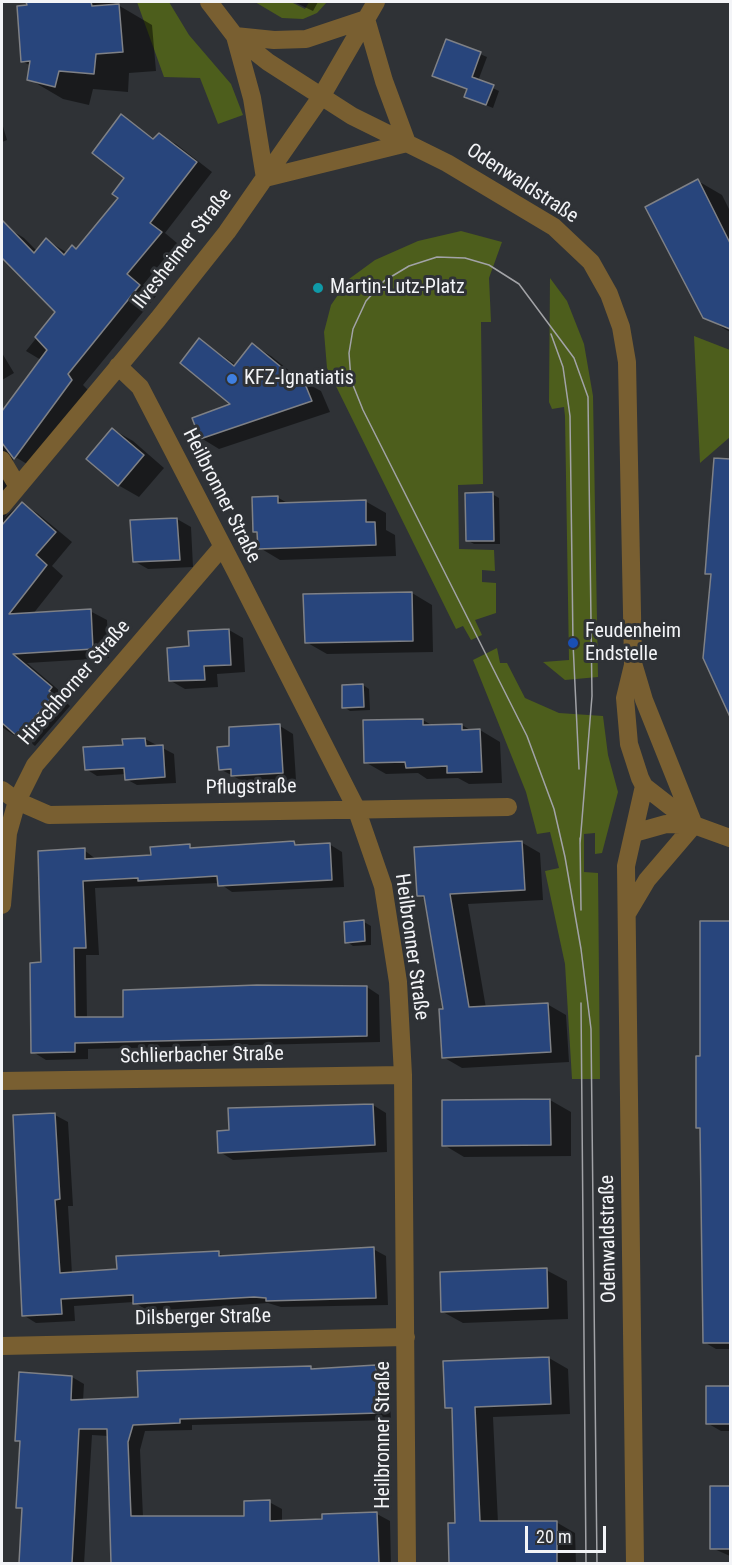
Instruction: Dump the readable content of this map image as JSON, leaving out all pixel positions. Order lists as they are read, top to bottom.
{
  "streets": {
    "street": [
      "Odenwaldstraße",
      "Ilvesheimer Straße",
      "Heilbronner Straße",
      "Hirschhorner Straße",
      "Pflugstraße",
      "Schlierbacher Straße",
      "Dilsberger Straße"
    ]
  },
  "crossings": [
    ["Odenwaldstraße", "Ilvesheimer Straße"],
    ["Ilvesheimer Straße", "Heilbronner Straße"],
    ["Heilbronner Straße", "Hirschhorner Straße"],
    ["Heilbronner Straße", "Pflugstraße"],
    ["Heilbronner Straße", "Schlierbacher Straße"],
    ["Heilbronner Straße", "Dilsberger Straße"],
    ["Hirschhorner Straße", "Pflugstraße"]
  ],
  "places": ["Martin-Lutz-Platz", "KFZ-Ignatiatis", "Feudenheim Endstelle"],
  "scale_bar": "20 m"
}
